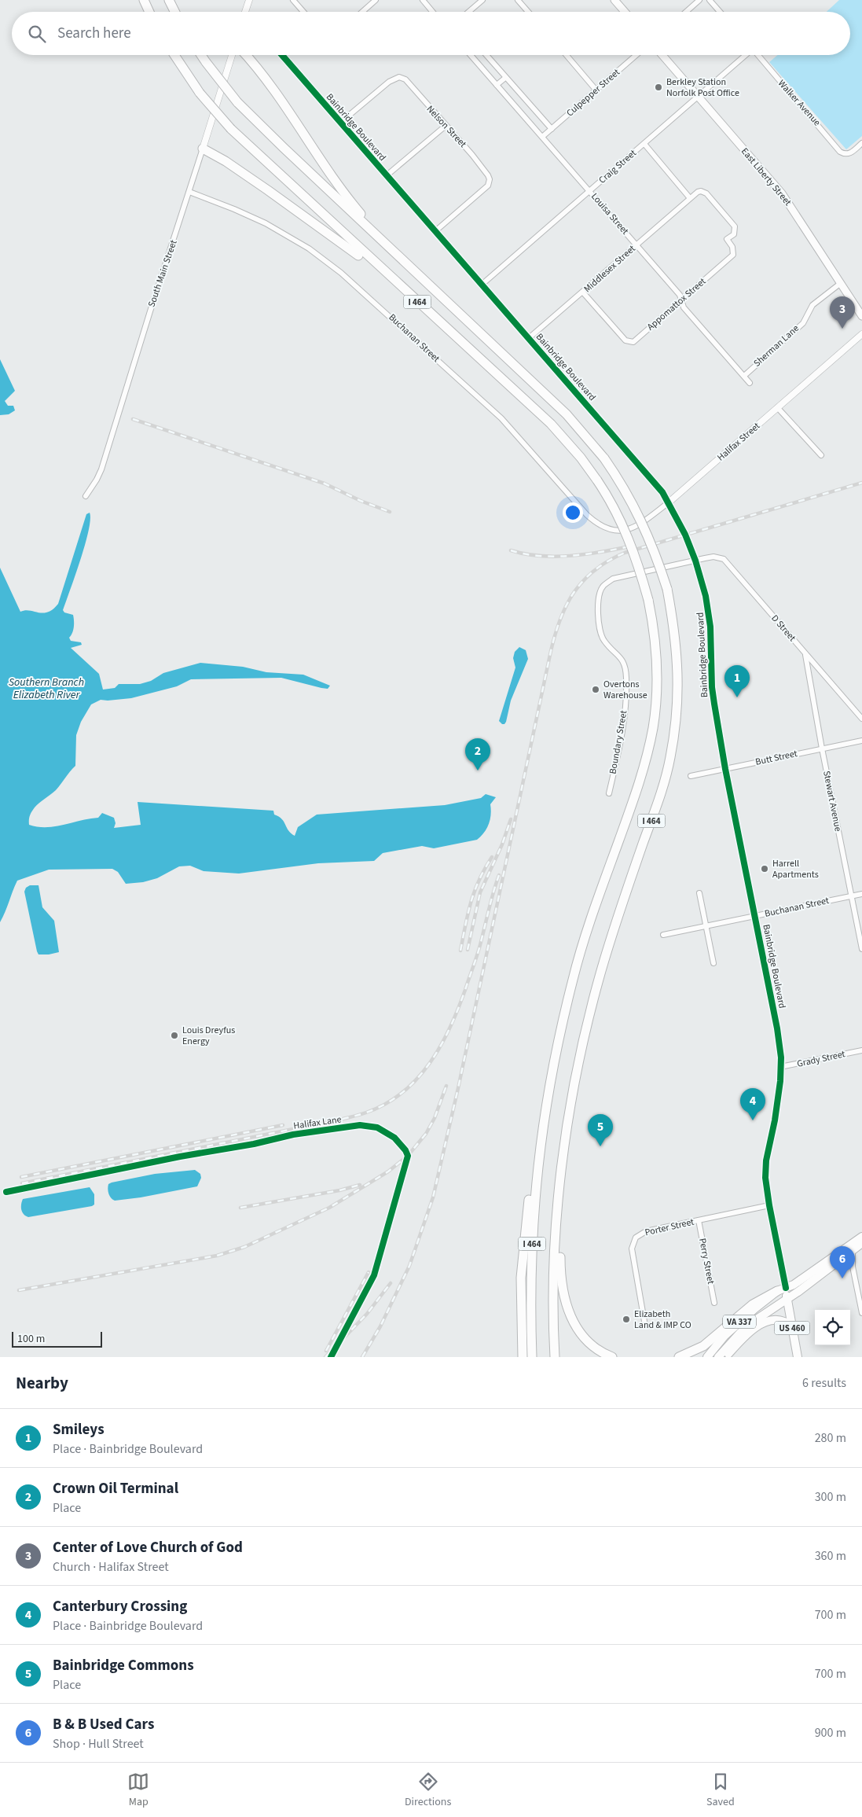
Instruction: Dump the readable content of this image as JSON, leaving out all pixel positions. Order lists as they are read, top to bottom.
{
  "streets": {
    "highway": ["I 464"],
    "main road": [
      "Bainbridge Boulevard",
      "East Liberty Street",
      "VA 337",
      "US 460"
    ],
    "street": [
      "Culpepper Street",
      "Walker Avenue",
      "Nelson Street",
      "Craig Street",
      "Louisa Street",
      "Middlesex Street",
      "South Main Street",
      "Appomattox Street",
      "Buchanan Street",
      "Sherman Lane",
      "Halifax Street",
      "D Street",
      "Boundary Street",
      "Butt Street",
      "Stewart Avenue",
      "Grady Street",
      "Halifax Lane",
      "Porter Street",
      "Perry Street"
    ]
  },
  "crossings": [
    ["Culpepper Street", "Louisa Street"],
    ["Nelson Street", "Bainbridge Boulevard"],
    ["Bainbridge Boulevard", "Craig Street"],
    ["Bainbridge Boulevard", "Middlesex Street"],
    ["Bainbridge Boulevard", "Buchanan Street"],
    ["Bainbridge Boulevard", "Halifax Street"],
    ["Bainbridge Boulevard", "D Street"],
    ["Bainbridge Boulevard", "Boundary Street"],
    ["Bainbridge Boulevard", "Butt Street"],
    ["Bainbridge Boulevard", "Grady Street"],
    ["Bainbridge Boulevard", "Porter Street"],
    ["Bainbridge Boulevard", "VA 337"],
    ["Craig Street", "East Liberty Street"],
    ["Craig Street", "Louisa Street"],
    ["East Liberty Street", "Sherman Lane"],
    ["Louisa Street", "Middlesex Street"],
    ["Louisa Street", "Appomattox Street"],
    ["Louisa Street", "Sherman Lane"],
    ["Middlesex Street", "Appomattox Street"],
    ["South Main Street", "Buchanan Street"],
    ["Buchanan Street", "Halifax Street"],
    ["Buchanan Street", "Stewart Avenue"],
    ["D Street", "Boundary Street"],
    ["D Street", "Stewart Avenue"],
    ["Butt Street", "Stewart Avenue"],
    ["Porter Street", "Perry Street"]
  ],
  "water": ["Southern Branch Elizabeth River"],
  "places": [
    "Berkley Station Norfolk Post Office",
    "Overtons Warehouse",
    "Harrell Apartments",
    "Louis Dreyfus Energy",
    "Elizabeth Land & IMP CO"
  ],
  "scale_bar": "100 m",
  "page": {
    "search": "Search here",
    "pins": [
      "3",
      "1",
      "2",
      "4",
      "5",
      "6"
    ],
    "scale": "100 m",
    "heading": ["Nearby", "6 results"],
    "list": [
      {
        "mark": "1",
        "name": "Smileys",
        "note": "Place · Bainbridge Boulevard",
        "value": "280 m"
      },
      {
        "mark": "2",
        "name": "Crown Oil Terminal",
        "note": "Place",
        "value": "300 m"
      },
      {
        "mark": "3",
        "name": "Center of Love Church of God",
        "note": "Church · Halifax Street",
        "value": "360 m"
      },
      {
        "mark": "4",
        "name": "Canterbury Crossing",
        "note": "Place · Bainbridge Boulevard",
        "value": "700 m"
      },
      {
        "mark": "5",
        "name": "Bainbridge Commons",
        "note": "Place",
        "value": "700 m"
      },
      {
        "mark": "6",
        "name": "B & B Used Cars",
        "note": "Shop · Hull Street",
        "value": "900 m"
      }
    ],
    "nav": ["Map", "Directions", "Saved"]
  }
}
